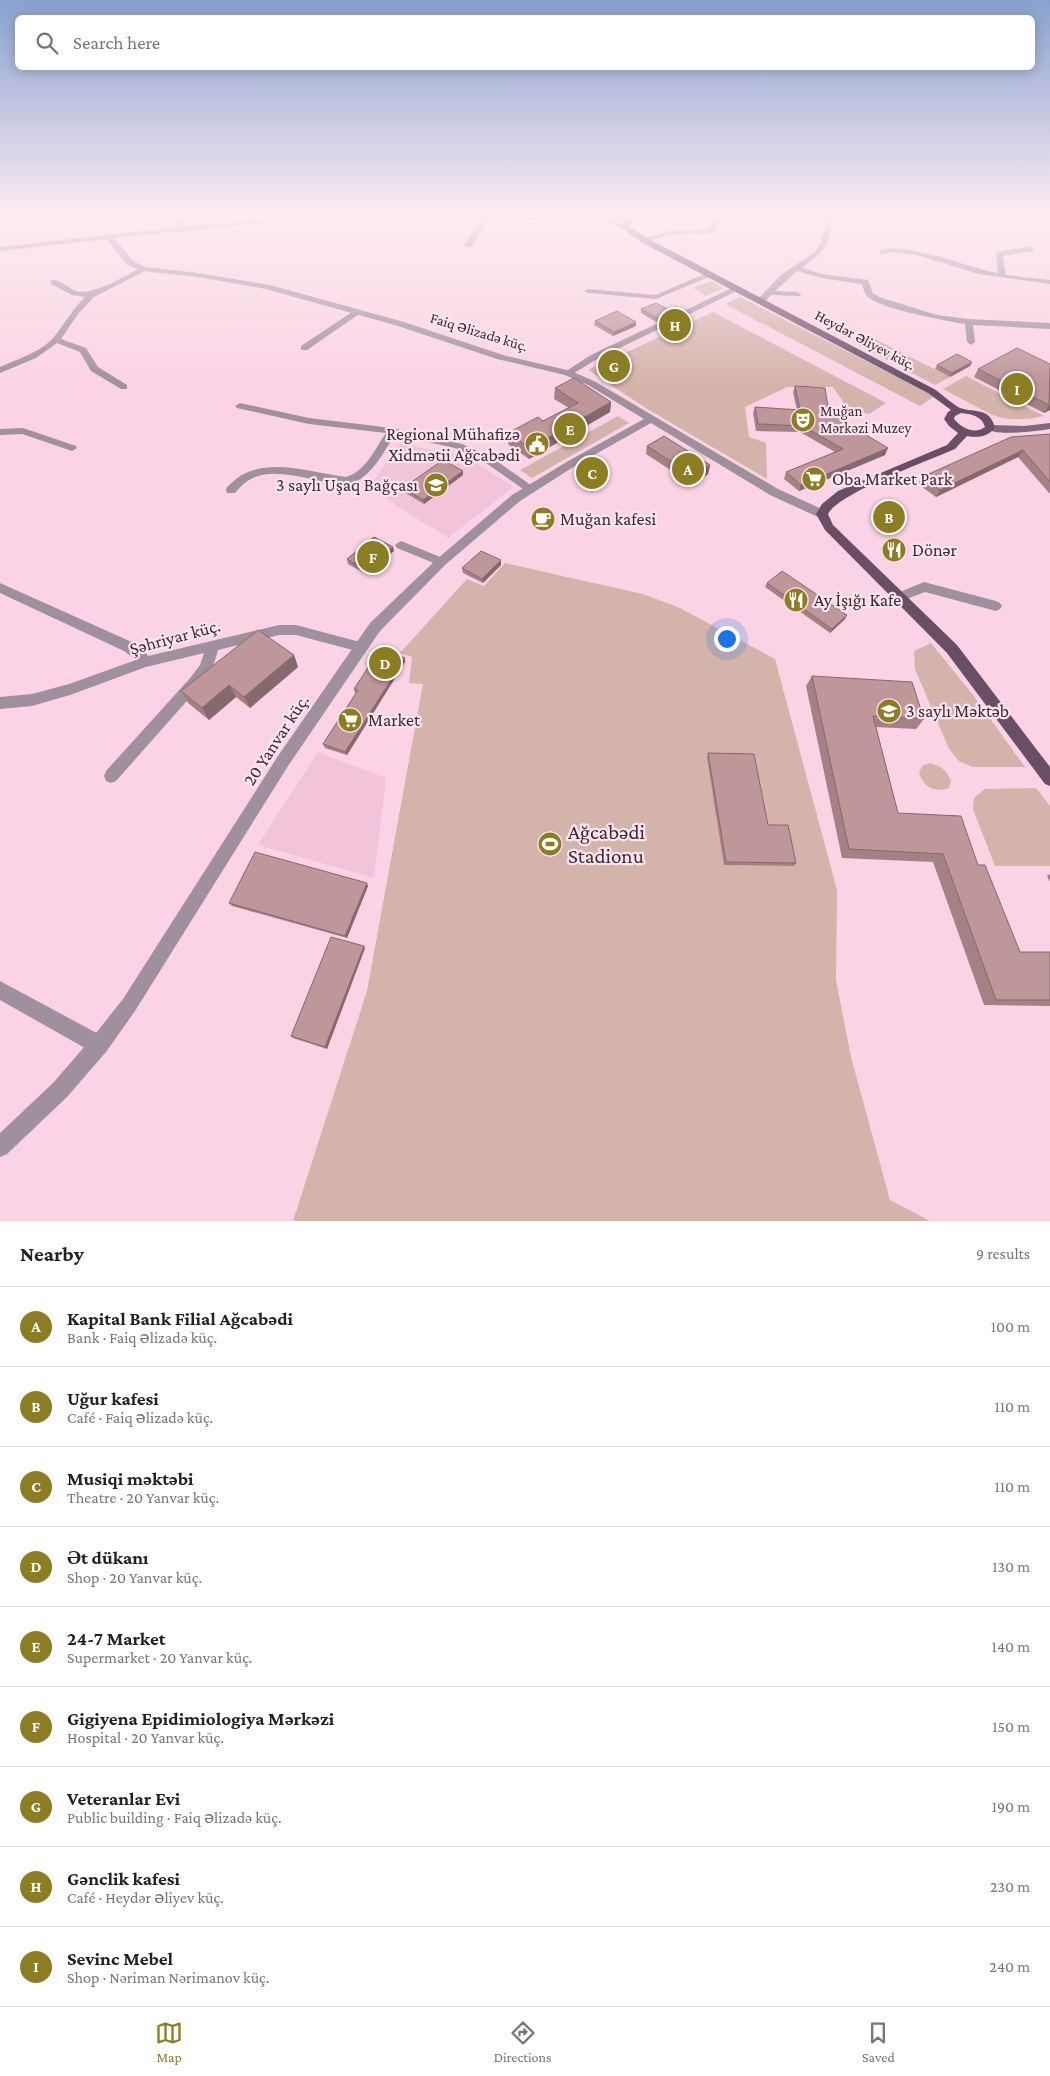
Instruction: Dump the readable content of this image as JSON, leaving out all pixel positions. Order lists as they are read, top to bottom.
{
  "streets": {
    "main road": ["Heydər Əliyev küç."],
    "street": ["Faiq Əlizadə küç.", "Şəhriyar küç.", "20 Yanvar küç."]
  },
  "crossings": [
    ["Faiq Əlizadə küç.", "20 Yanvar küç."],
    ["Şəhriyar küç.", "20 Yanvar küç."]
  ],
  "places": {
    "theatre": ["Muğan Mərkəzi Muzey"],
    "public building": ["Regional Mühafizə Xidmətii Ağcabədi"],
    "supermarket": ["Oba Market Park", "Market"],
    "school or university": ["3 saylı Uşaq Bağçası", "3 saylı Məktəb"],
    "cafe": ["Muğan kafesi"],
    "restaurant": ["Dönər", "Ay İşığı Kafe"],
    "sports": ["Ağcabədi Stadionu"]
  },
  "page": {
    "search": "Search here",
    "pins": [
      "H",
      "G",
      "I",
      "E",
      "A",
      "C",
      "B",
      "F",
      "D"
    ],
    "heading": ["Nearby", "9 results"],
    "list": [
      {
        "mark": "A",
        "name": "Kapital Bank Filial Ağcabədi",
        "note": "Bank · Faiq Əlizadə küç.",
        "value": "100 m"
      },
      {
        "mark": "B",
        "name": "Uğur kafesi",
        "note": "Café · Faiq Əlizadə küç.",
        "value": "110 m"
      },
      {
        "mark": "C",
        "name": "Musiqi məktəbi",
        "note": "Theatre · 20 Yanvar küç.",
        "value": "110 m"
      },
      {
        "mark": "D",
        "name": "Әt dükanı",
        "note": "Shop · 20 Yanvar küç.",
        "value": "130 m"
      },
      {
        "mark": "E",
        "name": "24-7 Market",
        "note": "Supermarket · 20 Yanvar küç.",
        "value": "140 m"
      },
      {
        "mark": "F",
        "name": "Gigiyena Epidimiologiya Mərkəzi",
        "note": "Hospital · 20 Yanvar küç.",
        "value": "150 m"
      },
      {
        "mark": "G",
        "name": "Veteranlar Evi",
        "note": "Public building · Faiq Əlizadə küç.",
        "value": "190 m"
      },
      {
        "mark": "H",
        "name": "Gənclik kafesi",
        "note": "Café · Heydər Əliyev küç.",
        "value": "230 m"
      },
      {
        "mark": "I",
        "name": "Sevinc Mebel",
        "note": "Shop · Nəriman Nərimanov küç.",
        "value": "240 m"
      }
    ],
    "nav": ["Map", "Directions", "Saved"]
  }
}
